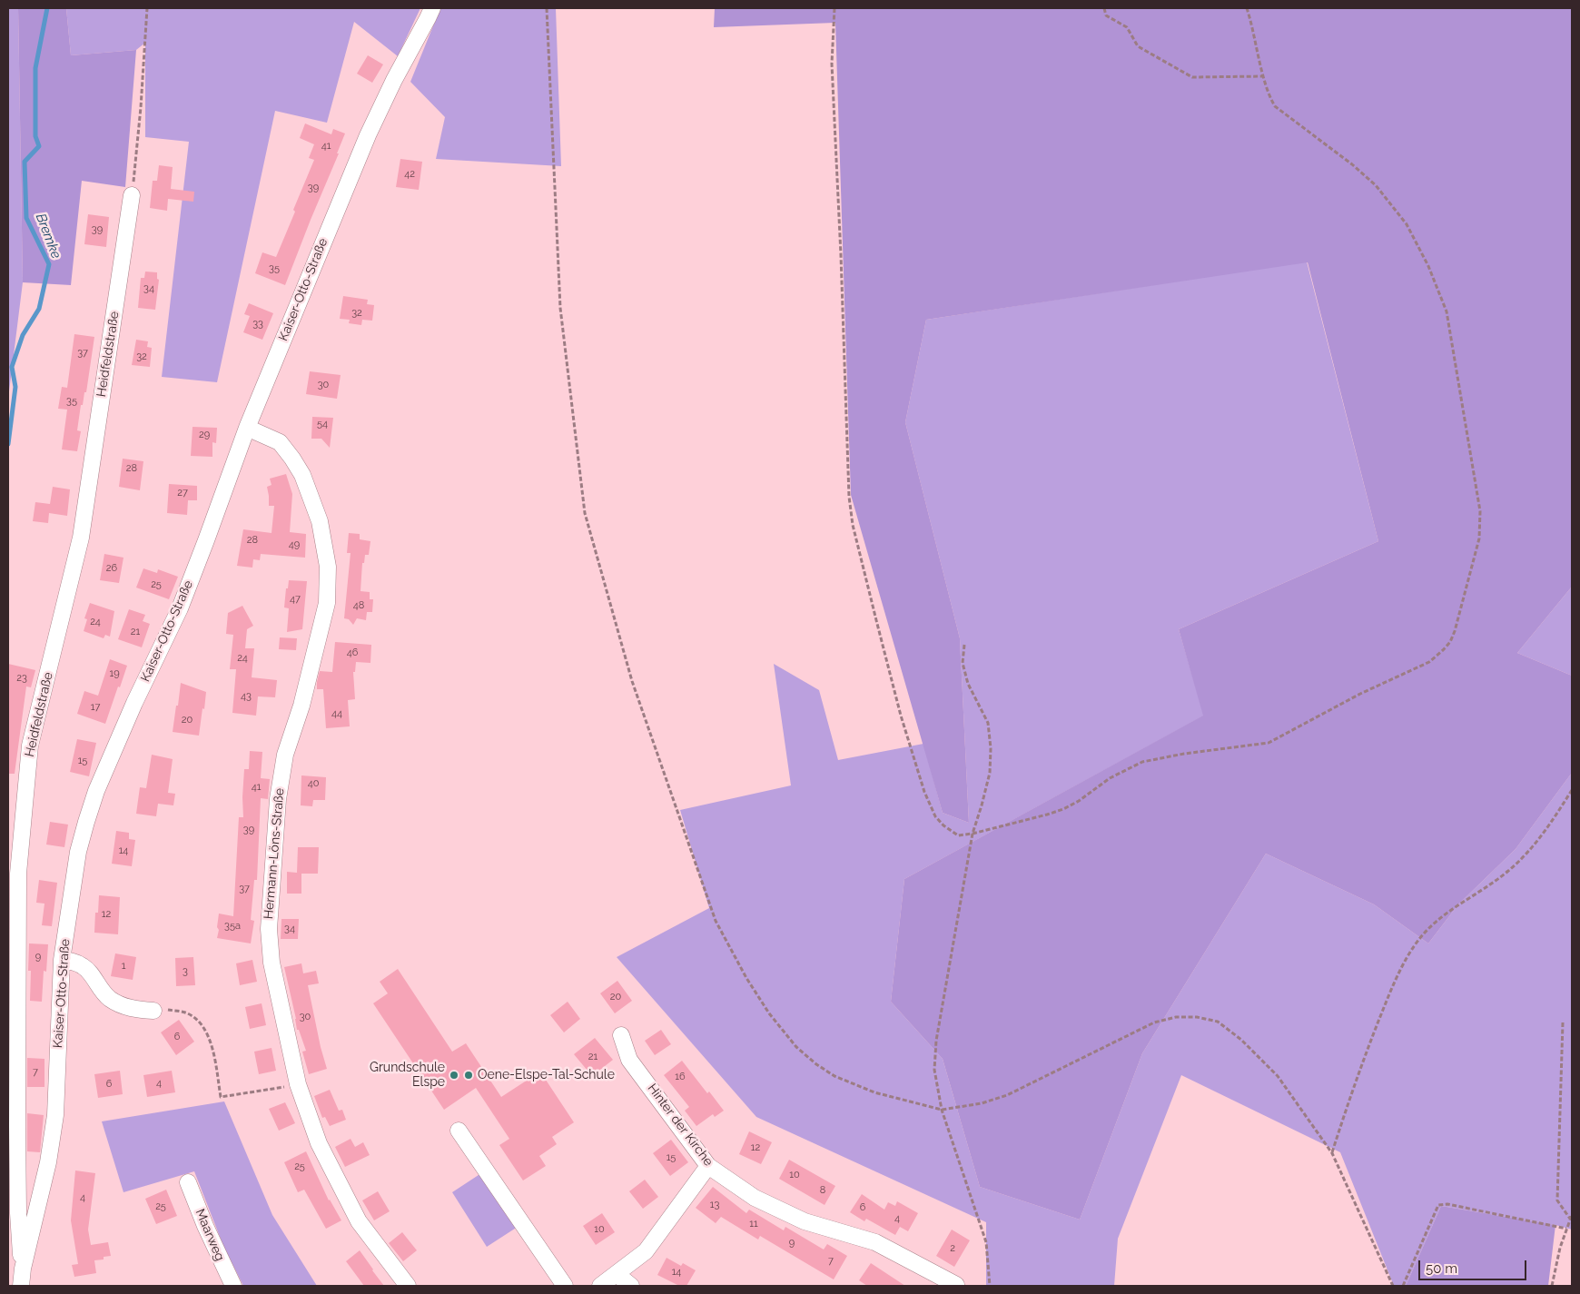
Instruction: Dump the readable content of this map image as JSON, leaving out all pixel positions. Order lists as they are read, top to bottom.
{
  "streets": {
    "street": [
      "Kaiser-Otto-Straße",
      "Heidfeldstraße",
      "Hermann-Löns-Straße",
      "Hinter der Kirche",
      "Maarweg"
    ]
  },
  "crossings": [
    ["Kaiser-Otto-Straße", "Heidfeldstraße"],
    ["Kaiser-Otto-Straße", "Hermann-Löns-Straße"]
  ],
  "water": ["Bremke"],
  "places": ["Grundschule Elspe", "Oene-Elspe-Tal-Schule"],
  "house_numbers": [
    "41",
    "42",
    "39",
    "39",
    "35",
    "34",
    "32",
    "33",
    "37",
    "32",
    "30",
    "35",
    "54",
    "29",
    "28",
    "27",
    "28",
    "49",
    "26",
    "25",
    "47",
    "48",
    "24",
    "21",
    "46",
    "24",
    "19",
    "23",
    "43",
    "17",
    "44",
    "20",
    "15",
    "40",
    "41",
    "39",
    "14",
    "37",
    "12",
    "35a",
    "34",
    "9",
    "1",
    "3",
    "20",
    "30",
    "6",
    "21",
    "7",
    "16",
    "4",
    "6",
    "12",
    "15",
    "25",
    "10",
    "8",
    "4",
    "13",
    "25",
    "6",
    "4",
    "11",
    "10",
    "9",
    "2",
    "7",
    "14"
  ],
  "scale_bar": "50 m"
}
